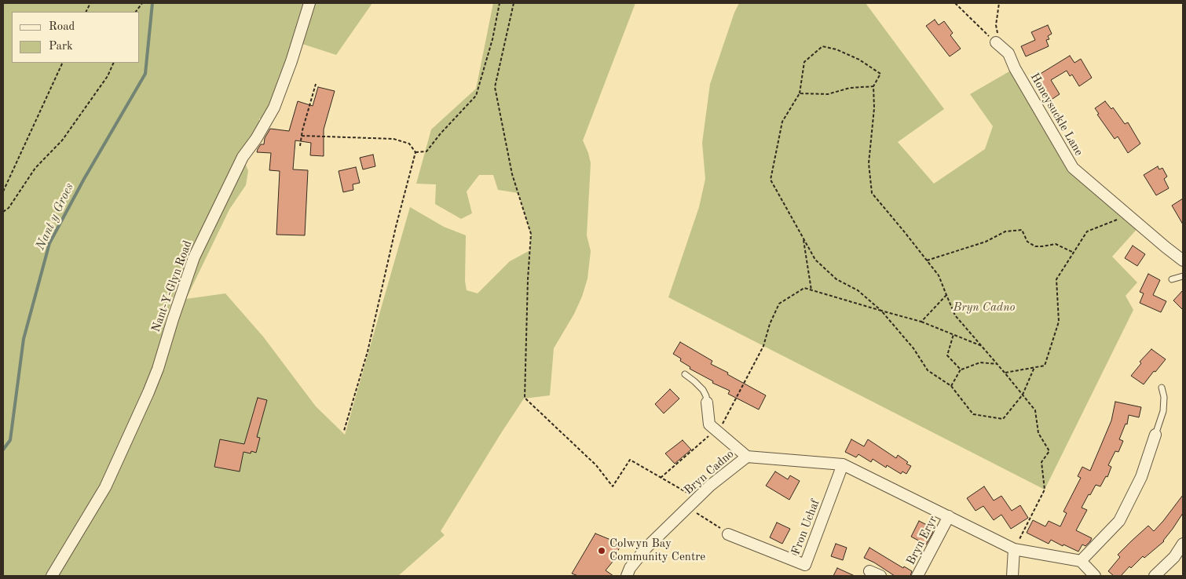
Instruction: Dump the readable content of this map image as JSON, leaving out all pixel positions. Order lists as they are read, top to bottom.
{
  "streets": {
    "street": [
      "Honeysuckle Lane",
      "Nant-Y-Glyn Road",
      "Bryn Cadno",
      "Fron Uchaf",
      "Bryn Eryr"
    ]
  },
  "crossings": [
    ["Bryn Cadno", "Fron Uchaf"],
    ["Bryn Cadno", "Bryn Eryr"]
  ],
  "water": ["Nant y Groes"],
  "parks": ["Bryn Cadno"],
  "places": ["Colwyn Bay Community Centre"],
  "legend": ["Road", "Park"]
}
